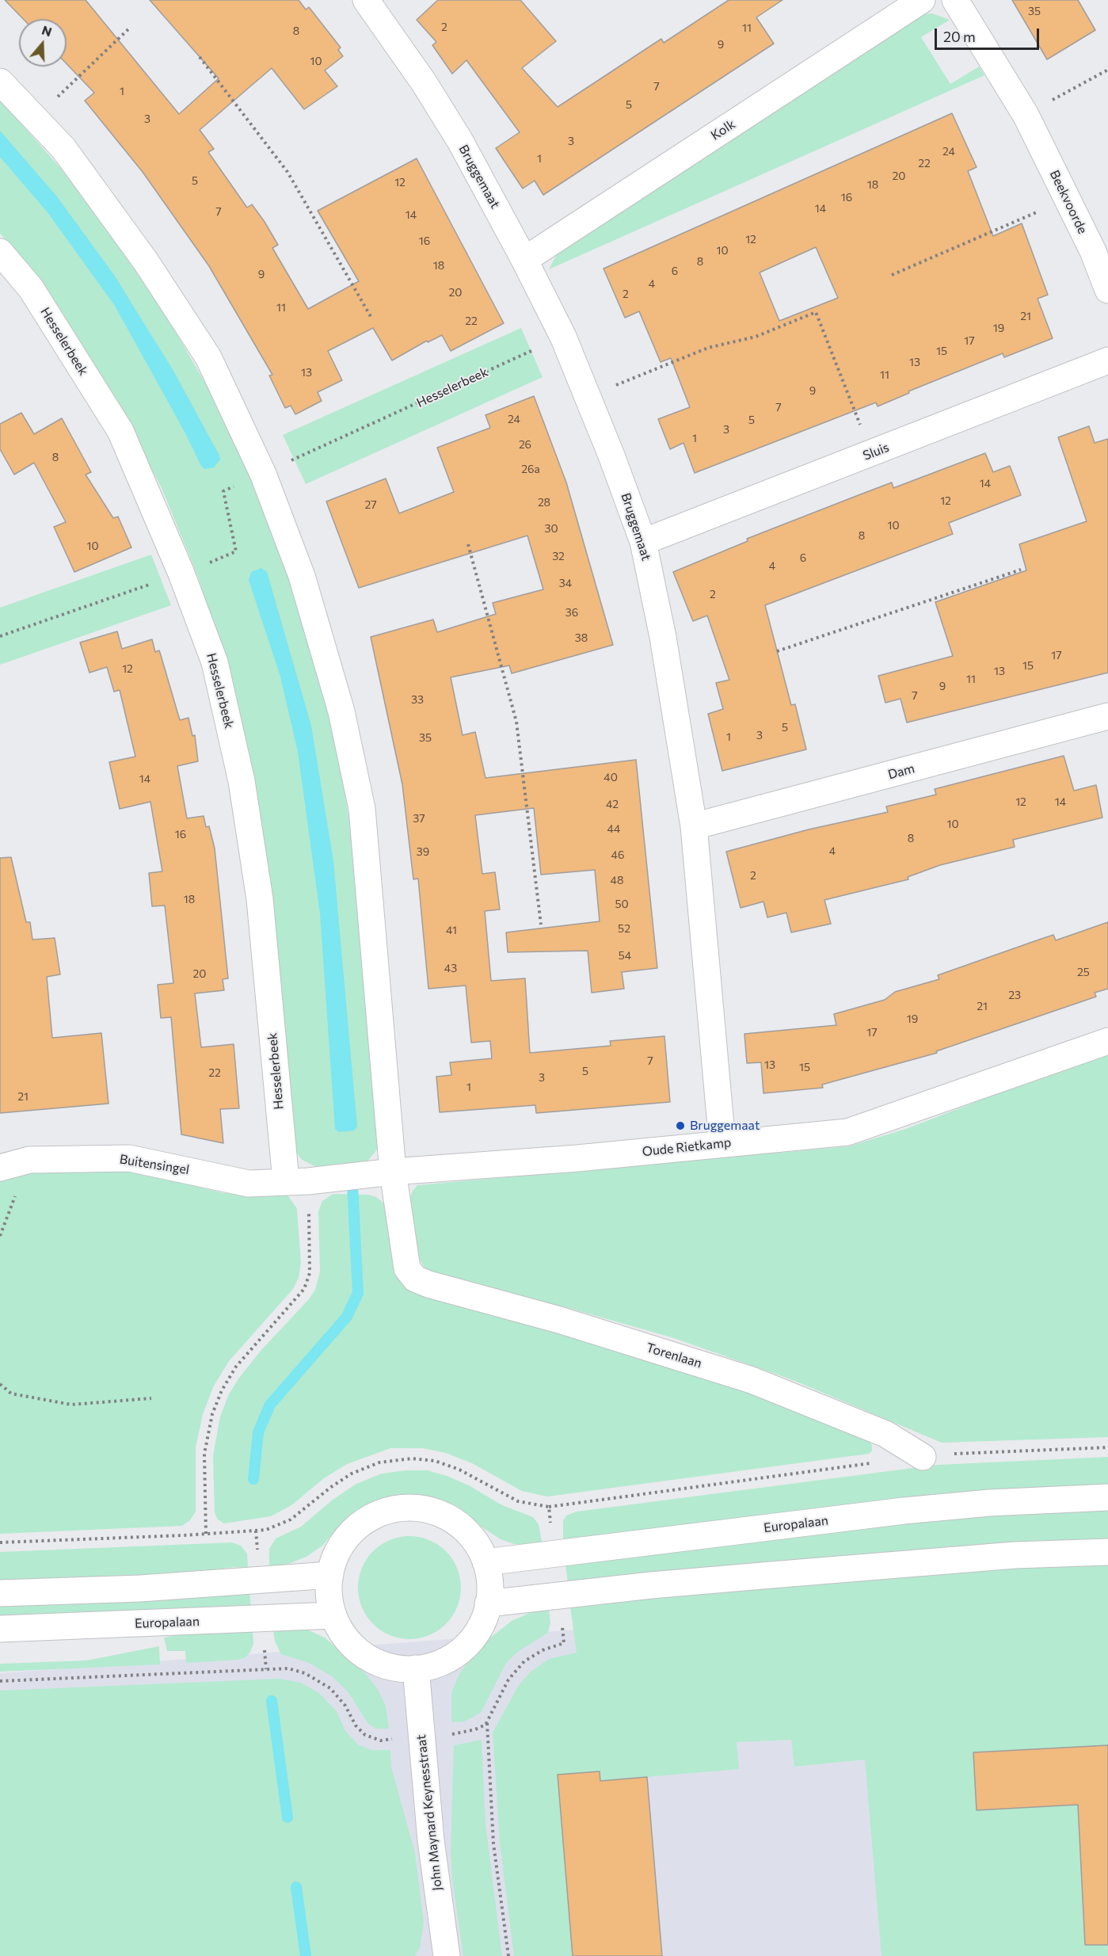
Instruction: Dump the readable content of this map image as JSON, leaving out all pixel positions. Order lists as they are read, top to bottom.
{
  "streets": {
    "street": [
      "Kolk",
      "Bruggemaat",
      "Beekvoorde",
      "Hesselerbeek",
      "Sluis",
      "Dam",
      "Oude Rietkamp",
      "Buitensingel",
      "Torenlaan",
      "Europalaan",
      "John Maynard Keynesstraat"
    ]
  },
  "crossings": [
    ["Kolk", "Bruggemaat"],
    ["Bruggemaat", "Hesselerbeek"],
    ["Bruggemaat", "Sluis"],
    ["Bruggemaat", "Dam"],
    ["Bruggemaat", "Oude Rietkamp"],
    ["Hesselerbeek", "Oude Rietkamp"],
    ["Hesselerbeek", "Buitensingel"],
    ["Oude Rietkamp", "Buitensingel"],
    ["Oude Rietkamp", "Torenlaan"],
    ["Europalaan", "John Maynard Keynesstraat"]
  ],
  "places": ["Bruggemaat"],
  "house_numbers": [
    "35",
    "2",
    "11",
    "8",
    "9",
    "10",
    "7",
    "1",
    "5",
    "3",
    "3",
    "24",
    "1",
    "22",
    "20",
    "5",
    "12",
    "18",
    "16",
    "14",
    "7",
    "14",
    "12",
    "16",
    "10",
    "8",
    "18",
    "6",
    "9",
    "4",
    "20",
    "2",
    "11",
    "21",
    "22",
    "19",
    "17",
    "15",
    "13",
    "13",
    "11",
    "9",
    "7",
    "24",
    "5",
    "3",
    "1",
    "26",
    "8",
    "26a",
    "14",
    "12",
    "28",
    "27",
    "10",
    "30",
    "8",
    "10",
    "32",
    "6",
    "4",
    "34",
    "2",
    "36",
    "38",
    "17",
    "15",
    "12",
    "13",
    "11",
    "9",
    "7",
    "33",
    "5",
    "3",
    "1",
    "35",
    "40",
    "14",
    "12",
    "14",
    "42",
    "37",
    "10",
    "44",
    "16",
    "8",
    "4",
    "39",
    "46",
    "2",
    "48",
    "18",
    "50",
    "52",
    "41",
    "54",
    "43",
    "25",
    "20",
    "23",
    "21",
    "19",
    "17",
    "7",
    "13",
    "15",
    "5",
    "22",
    "3",
    "1",
    "21"
  ],
  "scale_bar": "20 m",
  "north": "top"
}
